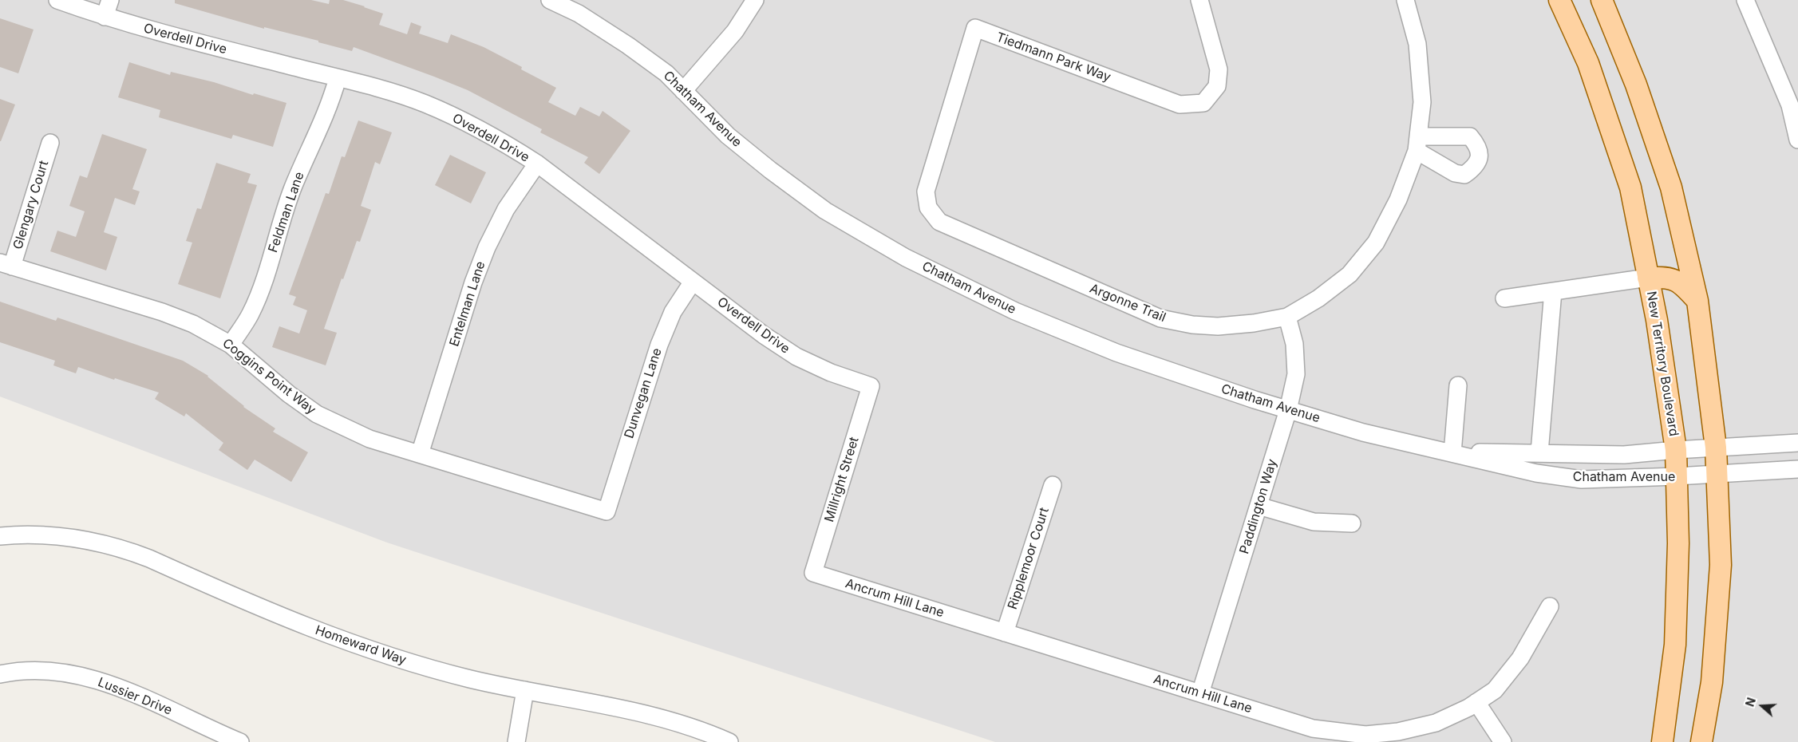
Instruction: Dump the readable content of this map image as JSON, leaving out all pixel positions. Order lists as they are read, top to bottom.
{
  "streets": {
    "main road": ["New Territory Boulevard"],
    "street": [
      "Overdell Drive",
      "Tiedmann Park Way",
      "Chatham Avenue",
      "Glengary Court",
      "Feldman Lane",
      "Argonne Trail",
      "Entelman Lane",
      "Coggins Point Way",
      "Dunvegan Lane",
      "Millright Street",
      "Paddington Way",
      "Ripplemoor Court",
      "Ancrum Hill Lane",
      "Homeward Way",
      "Lussier Drive"
    ]
  },
  "crossings": [
    ["Overdell Drive", "Feldman Lane"],
    ["Overdell Drive", "Entelman Lane"],
    ["Overdell Drive", "Dunvegan Lane"],
    ["Overdell Drive", "Millright Street"],
    ["Tiedmann Park Way", "Argonne Trail"],
    ["Chatham Avenue", "New Territory Boulevard"],
    ["Chatham Avenue", "Paddington Way"],
    ["Glengary Court", "Coggins Point Way"],
    ["Feldman Lane", "Coggins Point Way"],
    ["Argonne Trail", "Paddington Way"],
    ["Entelman Lane", "Coggins Point Way"],
    ["Coggins Point Way", "Dunvegan Lane"],
    ["Millright Street", "Ancrum Hill Lane"],
    ["Paddington Way", "Ancrum Hill Lane"],
    ["Ripplemoor Court", "Ancrum Hill Lane"]
  ],
  "north": "left"
}
